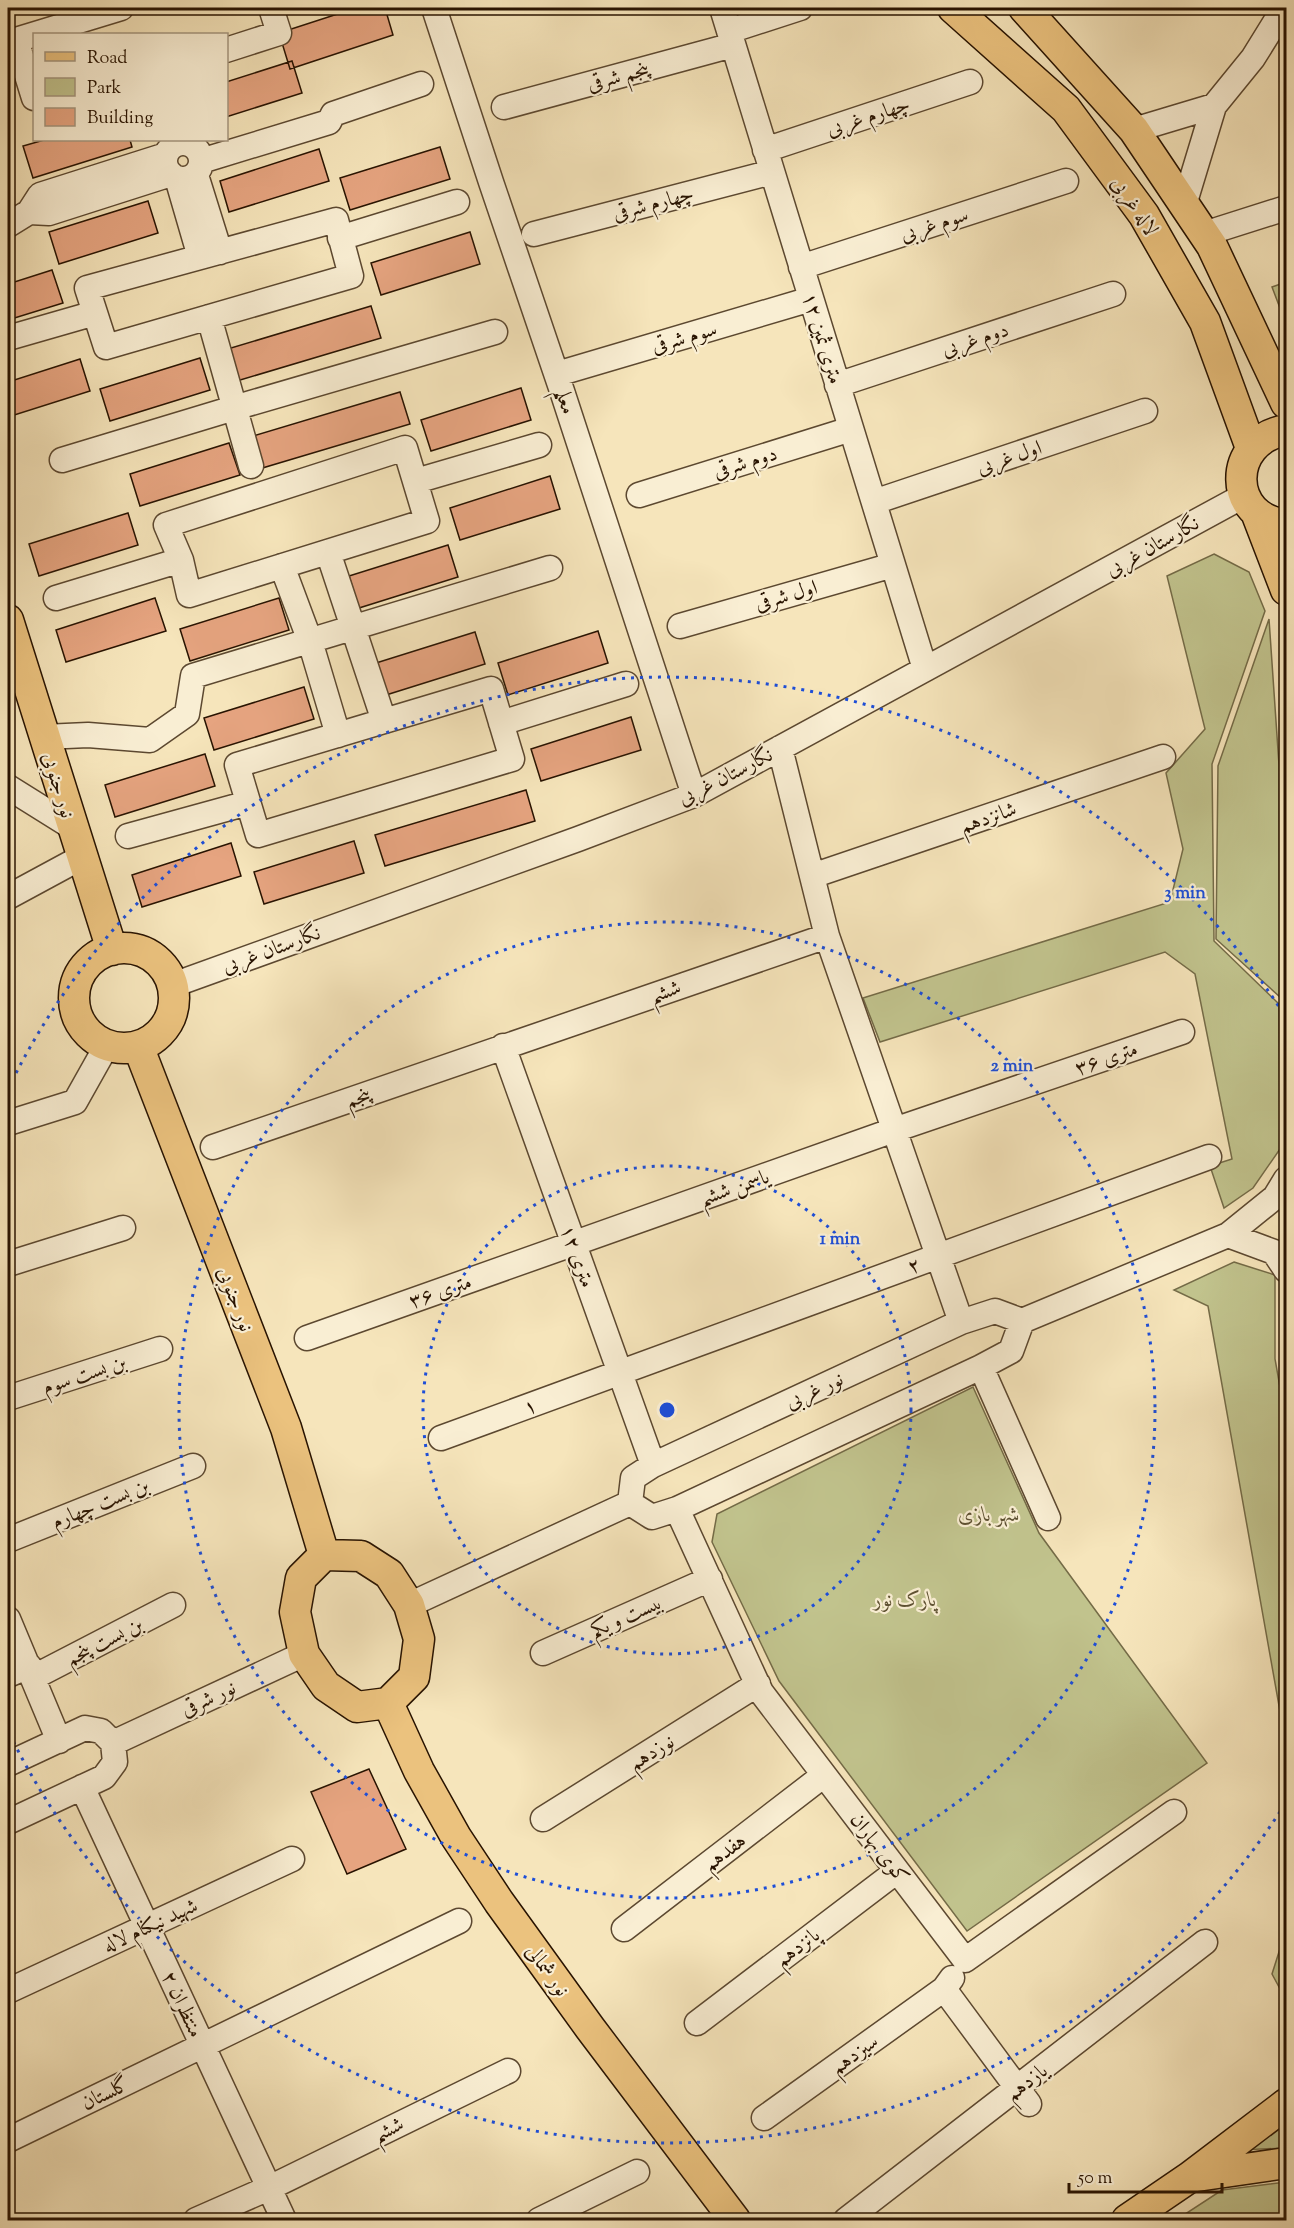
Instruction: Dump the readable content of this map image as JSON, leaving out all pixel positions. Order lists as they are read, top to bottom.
{
  "streets": {
    "main road": ["لاله غربی", "نور جنوبی", "نور شمالی"],
    "street": [
      "پنجم شرقی",
      "چهارم غربی",
      "چهارم شرقی",
      "سوم غربی",
      "سوم شرقی",
      "۱۲ متری ثمین",
      "دوم غربی",
      "معلم",
      "اول غربی",
      "دوم شرقی",
      "نگارستان غربی",
      "اول شرقی",
      "شانزدهم",
      "ششم",
      "۳۶ متری",
      "پنجم",
      "یاسمن ششم",
      "۱۲ متری",
      "۲",
      "بن بست سوم",
      "نور غربی",
      "۱",
      "بن بست چهارم",
      "بیست و یکم",
      "بن بست پنجم",
      "نور شرقی",
      "نوزدهم",
      "کوی بهاران",
      "هفدهم",
      "شهید نیکنام لاله",
      "پانزدهم",
      "منتظران ۲",
      "سیزدهم",
      "یازدهم",
      "گلستان"
    ]
  },
  "crossings": [
    ["پنجم شرقی", "۱۲ متری ثمین"],
    ["چهارم غربی", "چهارم شرقی"],
    ["چهارم غربی", "۱۲ متری ثمین"],
    ["چهارم شرقی", "۱۲ متری ثمین"],
    ["سوم غربی", "۱۲ متری ثمین"],
    ["سوم شرقی", "۱۲ متری ثمین"],
    ["سوم شرقی", "معلم"],
    ["۱۲ متری ثمین", "دوم غربی"],
    ["۱۲ متری ثمین", "اول غربی"],
    ["۱۲ متری ثمین", "دوم شرقی"],
    ["۱۲ متری ثمین", "نگارستان غربی"],
    ["۱۲ متری ثمین", "اول شرقی"],
    ["معلم", "نگارستان غربی"],
    ["نگارستان غربی", "نور جنوبی"],
    ["نور جنوبی", "نور شرقی"],
    ["نور جنوبی", "نور شمالی"],
    ["ششم", "پنجم"],
    ["ششم", "۱۲ متری"],
    ["ششم", "منتظران ۲"],
    ["۳۶ متری", "یاسمن ششم"],
    ["۳۶ متری", "۱۲ متری"],
    ["پنجم", "۱۲ متری"],
    ["یاسمن ششم", "۱۲ متری"],
    ["۱۲ متری", "۲"],
    ["۱۲ متری", "نور غربی"],
    ["۱۲ متری", "۱"],
    ["۲", "۱"],
    ["بیست و یکم", "کوی بهاران"],
    ["نور شرقی", "نور شمالی"],
    ["نوزدهم", "کوی بهاران"],
    ["کوی بهاران", "هفدهم"],
    ["کوی بهاران", "پانزدهم"],
    ["کوی بهاران", "سیزدهم"],
    ["شهید نیکنام لاله", "منتظران ۲"],
    ["منتظران ۲", "گلستان"]
  ],
  "parks": ["شهر بازی", "پارک نور"],
  "legend": ["Road", "Park", "Building"],
  "scale_bar": "50 m",
  "rings": ["3 min", "2 min", "1 min"]
}
